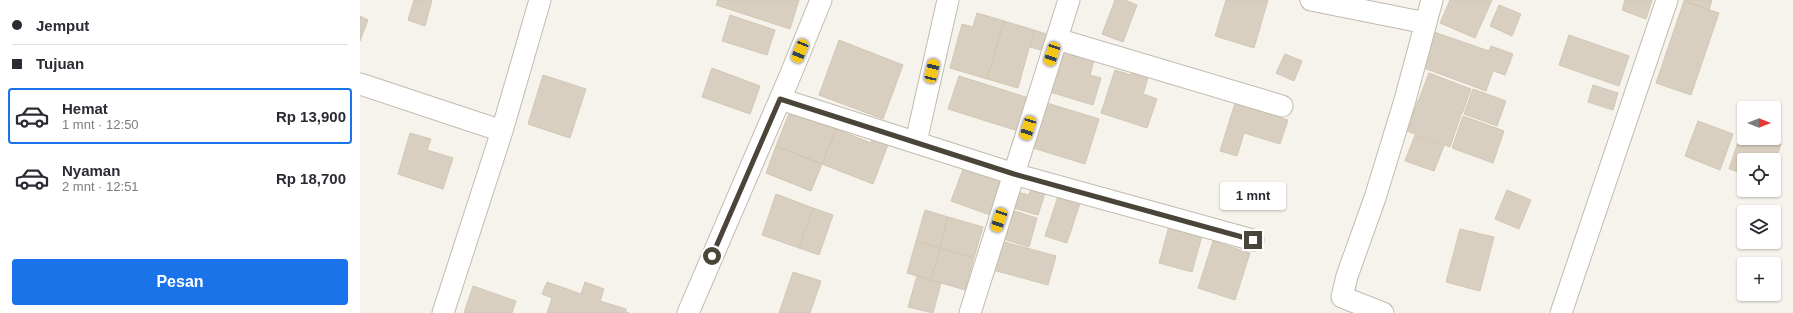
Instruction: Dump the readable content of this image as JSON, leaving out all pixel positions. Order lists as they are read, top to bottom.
{
  "north": "right",
  "page": {
    "banner": ["Jemput", "Tujuan"],
    "list": [
      {
        "name": "Hemat",
        "note": "1 mnt · 12:50",
        "value": "Rp 13,900"
      },
      {
        "name": "Nyaman",
        "note": "2 mnt · 12:51",
        "value": "Rp 18,700"
      }
    ],
    "map_buttons": "+",
    "bubble": "1 mnt",
    "buttons": "Pesan"
  }
}
